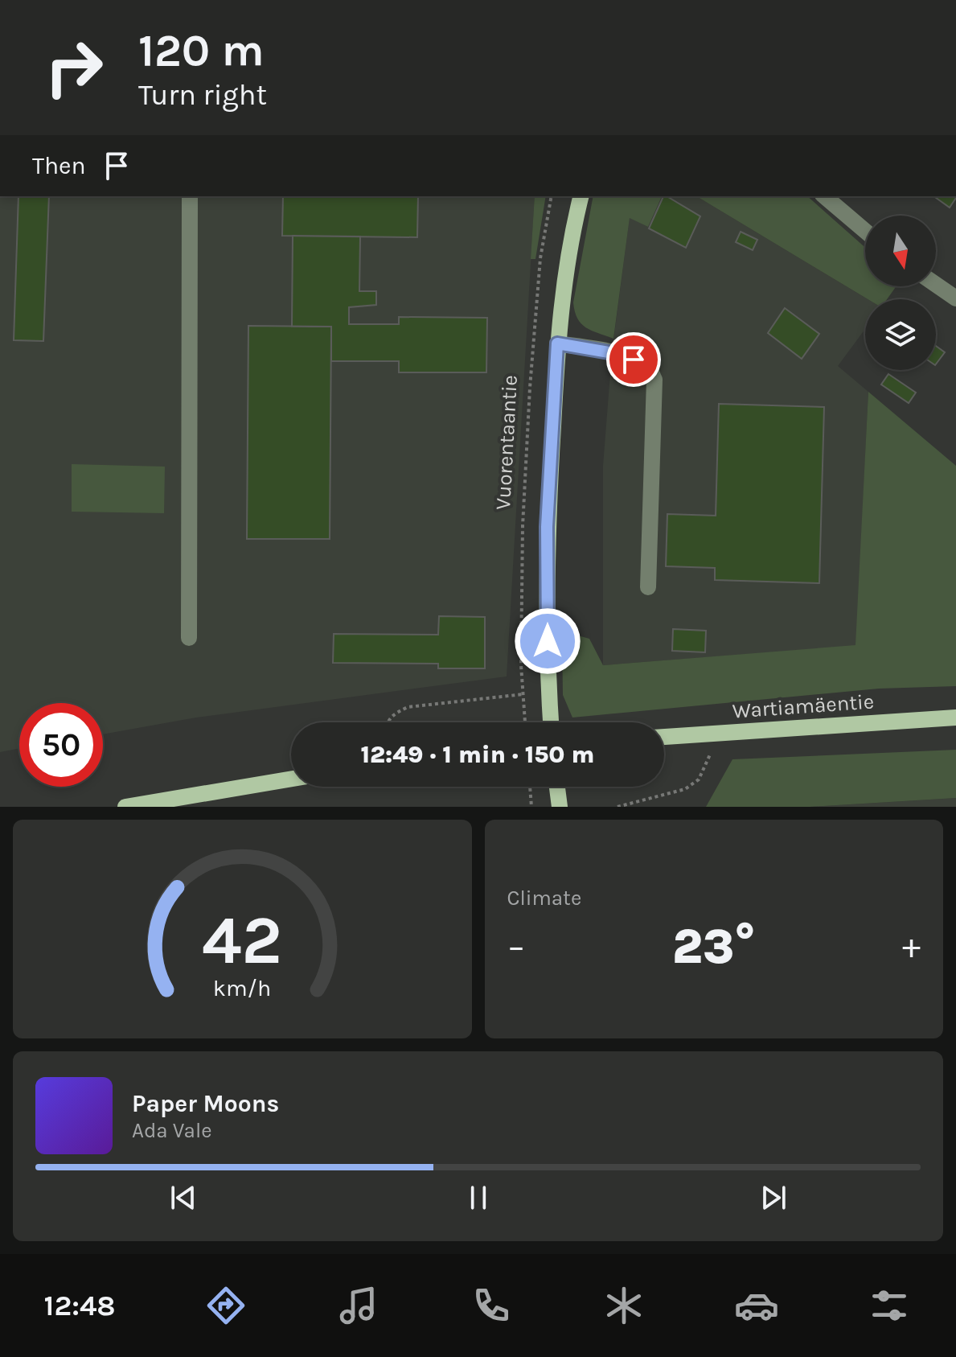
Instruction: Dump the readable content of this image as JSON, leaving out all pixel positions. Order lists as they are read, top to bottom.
{
  "streets": {
    "main road": ["Wartiamäentie"],
    "path": ["Vuorentaantie"]
  },
  "north": "bottom",
  "page": {
    "turn": ["120 m", "Turn right"],
    "then": "Then",
    "limit": "50",
    "trip": "12:49 · 1 min · 150 m",
    "tile": "Climate",
    "heat": ["−", "23°", "+"],
    "song": ["Paper Moons", "Ada Vale"],
    "tabs": "12:48",
    "gauge": ["42", "km/h"]
  }
}
